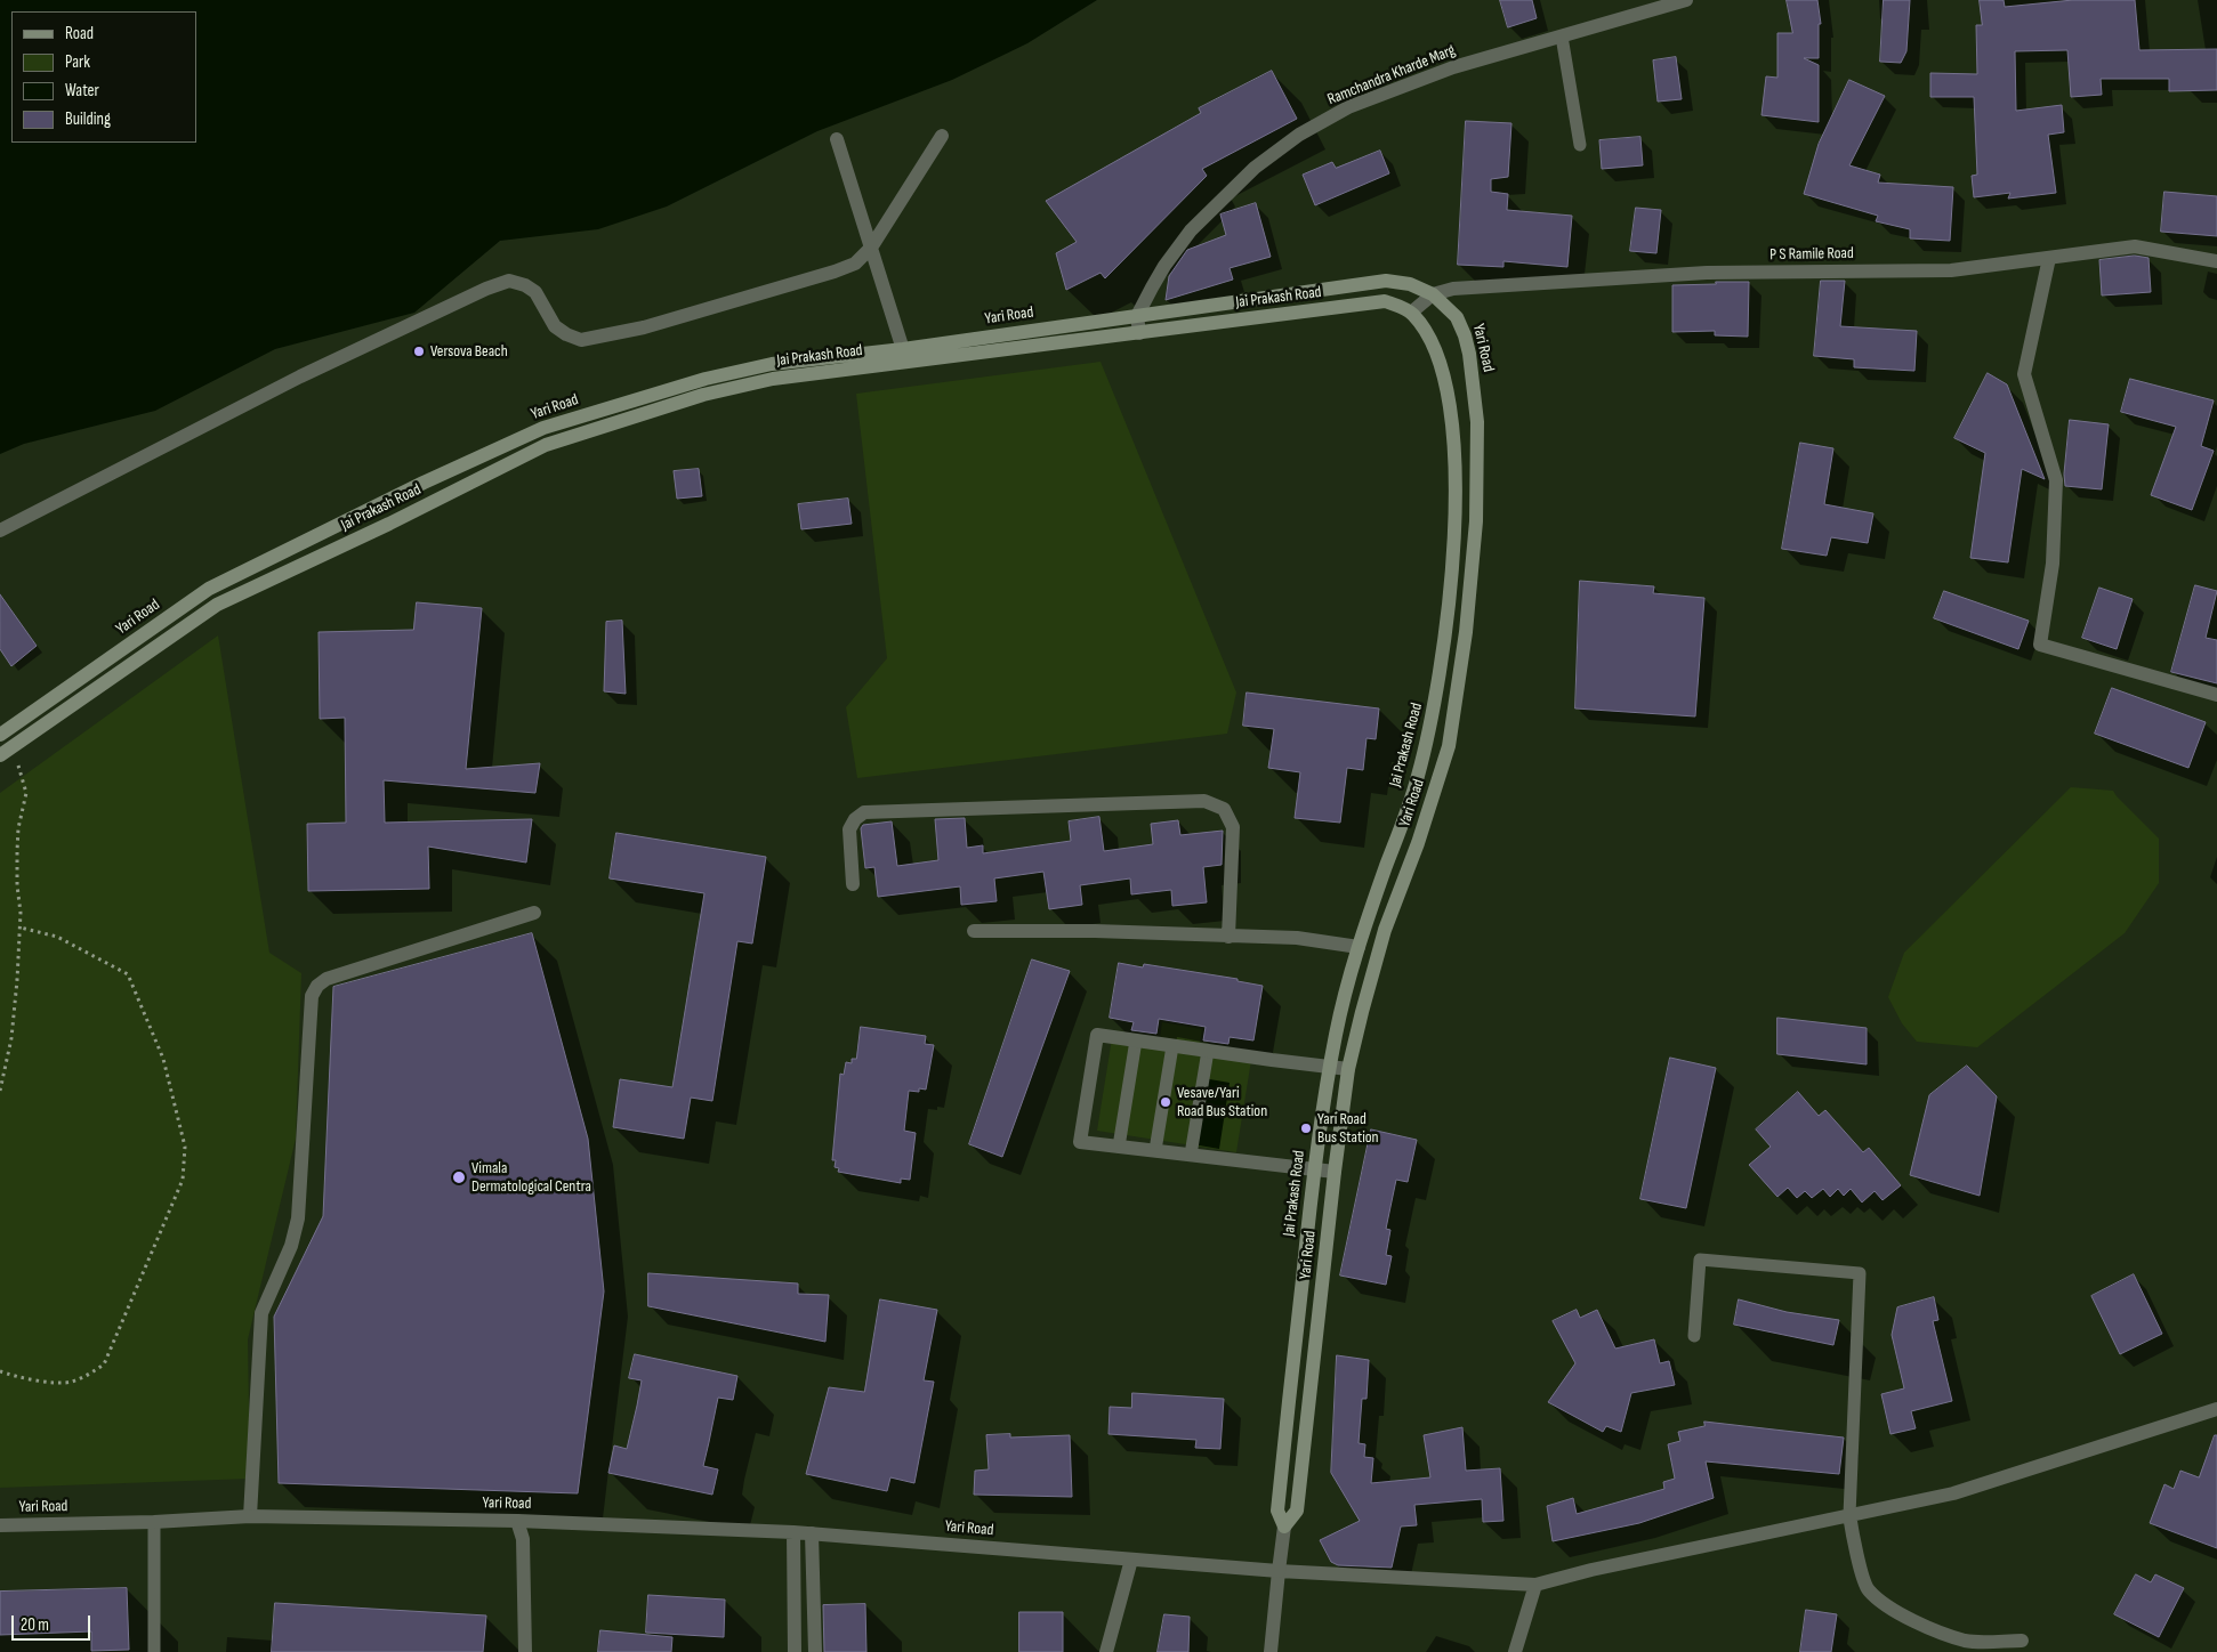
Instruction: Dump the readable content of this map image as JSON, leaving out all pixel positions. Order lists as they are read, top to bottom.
{
  "streets": {
    "main road": ["Jai Prakash Road", "Yari Road"],
    "street": ["Ramchandra Kharde Marg", "P S Ramile Road"]
  },
  "crossings": [
    ["Ramchandra Kharde Marg", "Yari Road"],
    ["P S Ramile Road", "Jai Prakash Road"],
    ["P S Ramile Road", "Yari Road"],
    ["Jai Prakash Road", "Yari Road"]
  ],
  "places": [
    "Versova Beach",
    "Vesave/Yari Road Bus Station",
    "Yari Road Bus Station",
    "Vimala Dermatological Centra"
  ],
  "legend": [
    "Road",
    "Park",
    "Water",
    "Building"
  ],
  "scale_bar": "20 m"
}
